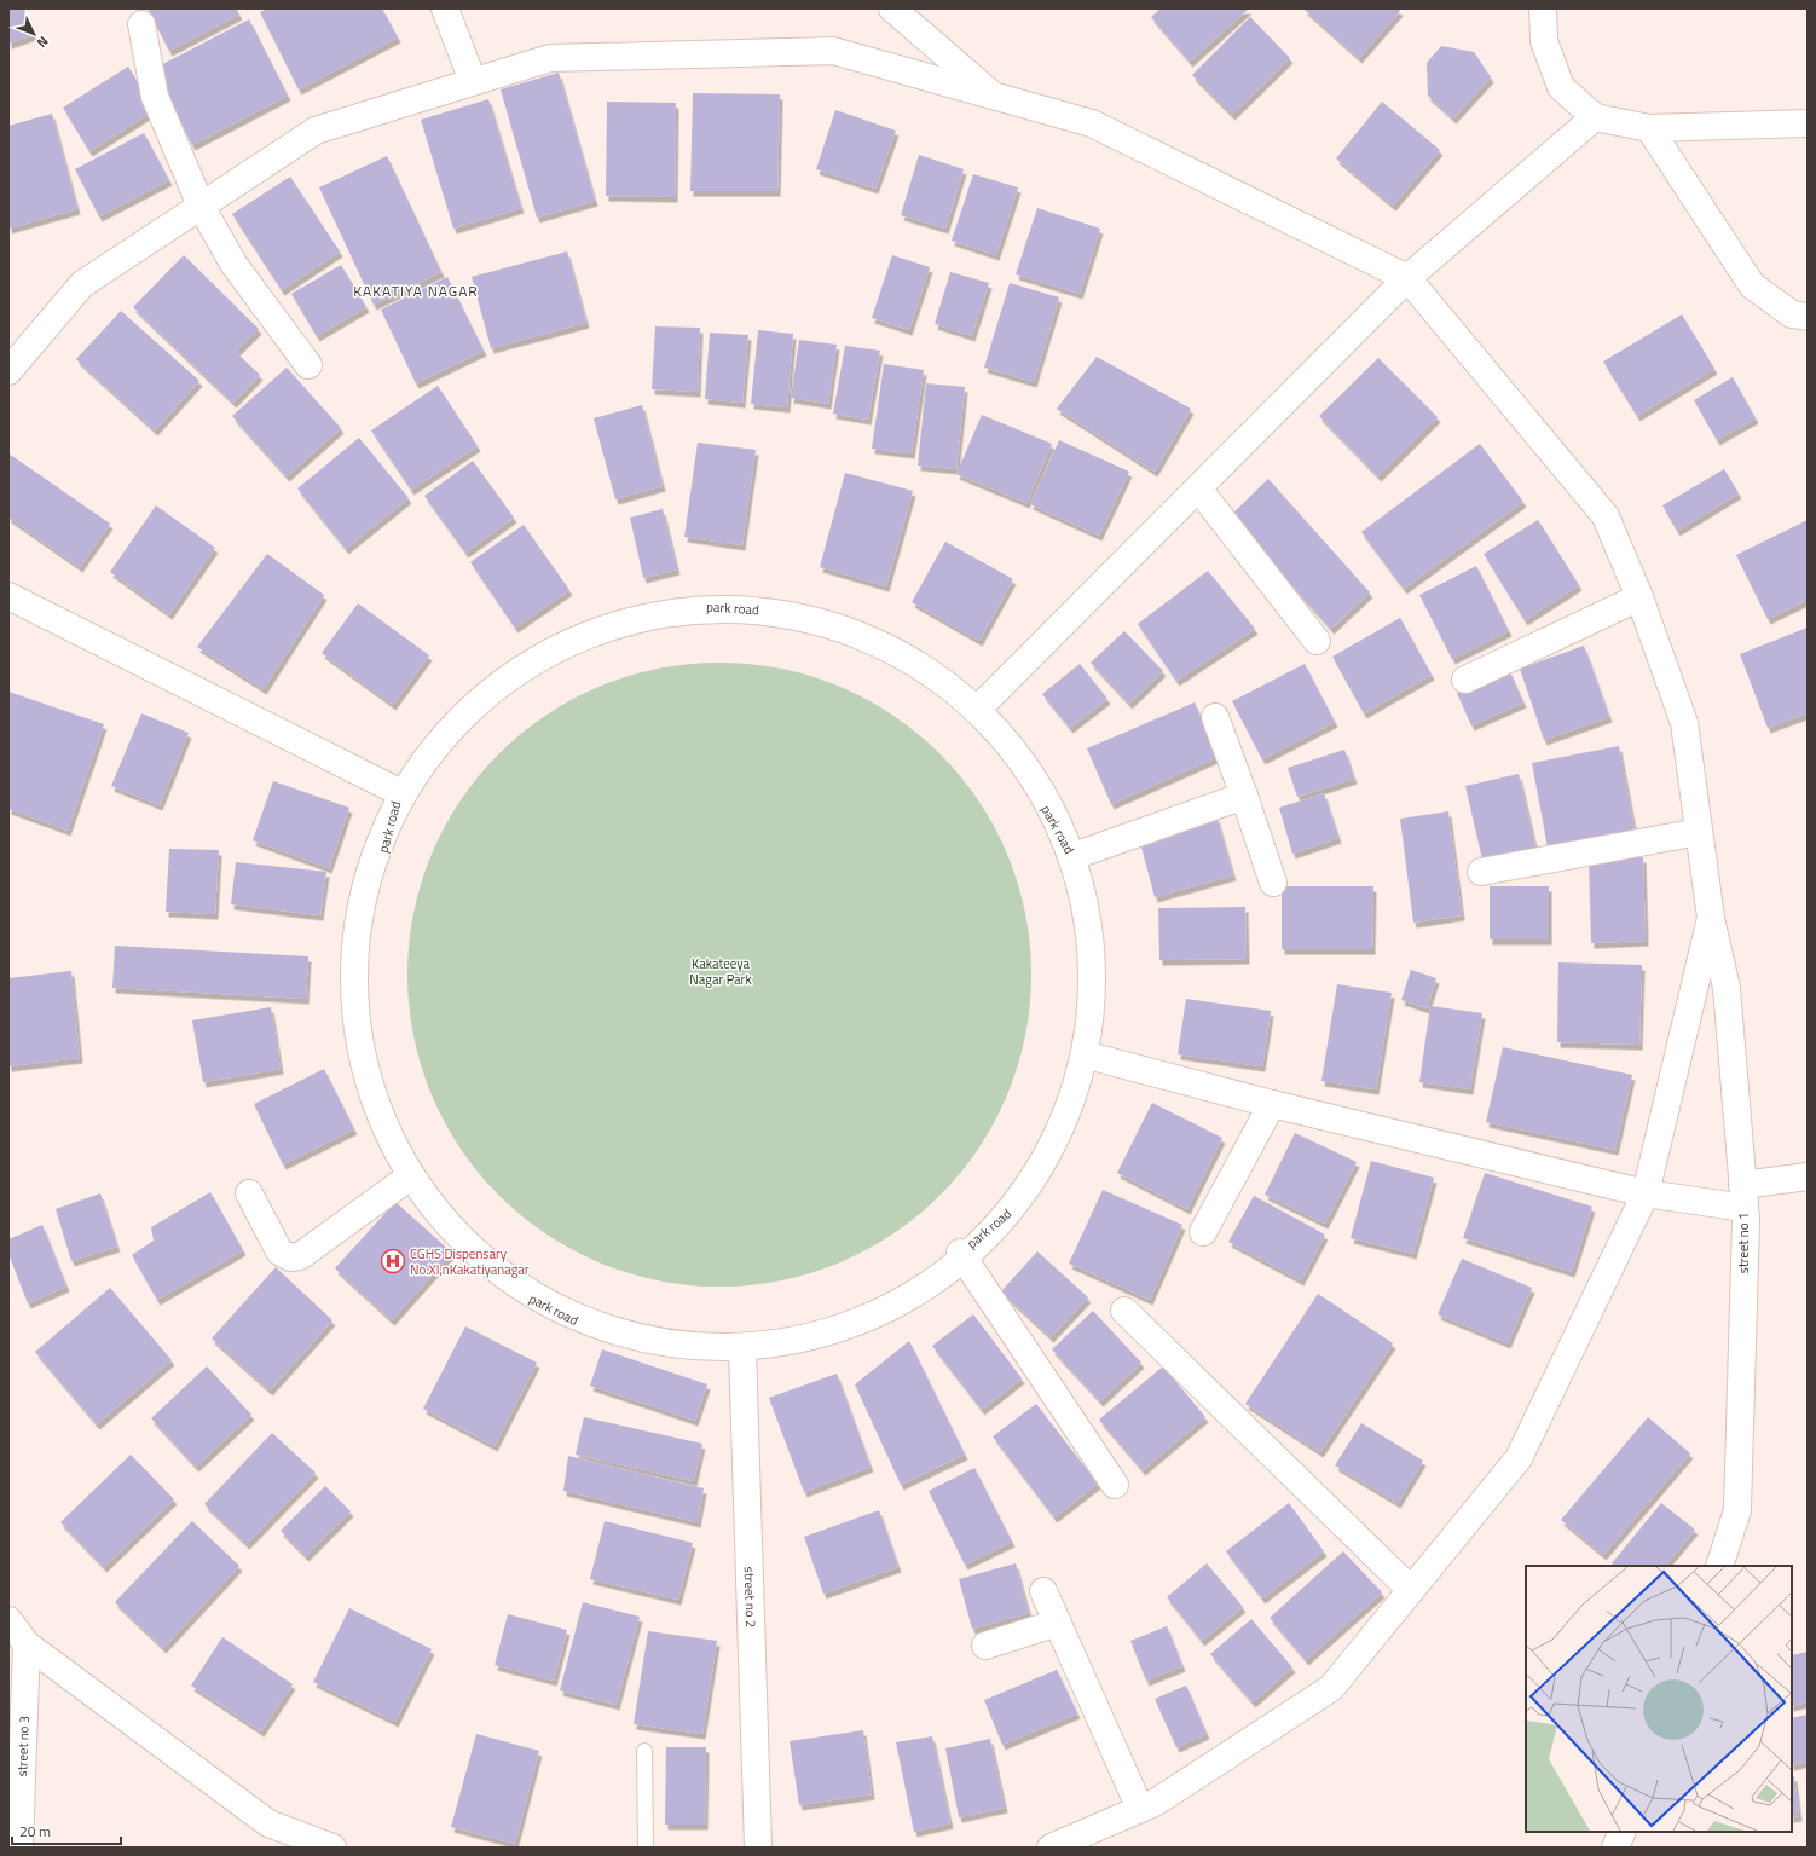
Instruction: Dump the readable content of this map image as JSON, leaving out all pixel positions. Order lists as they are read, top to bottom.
{
  "streets": {
    "street": [
      "park road",
      "street no 1",
      "street no 2",
      "street no 3"
    ]
  },
  "crossings": [
    ["park road", "street no 2"]
  ],
  "districts": ["KAKATIYA NAGAR"],
  "parks": ["Kakateeya Nagar Park"],
  "places": {
    "hospital": ["CGHS Dispensary No.XI,nKakatiyanagar"]
  },
  "scale_bar": "20 m",
  "north": "bottom right"
}
